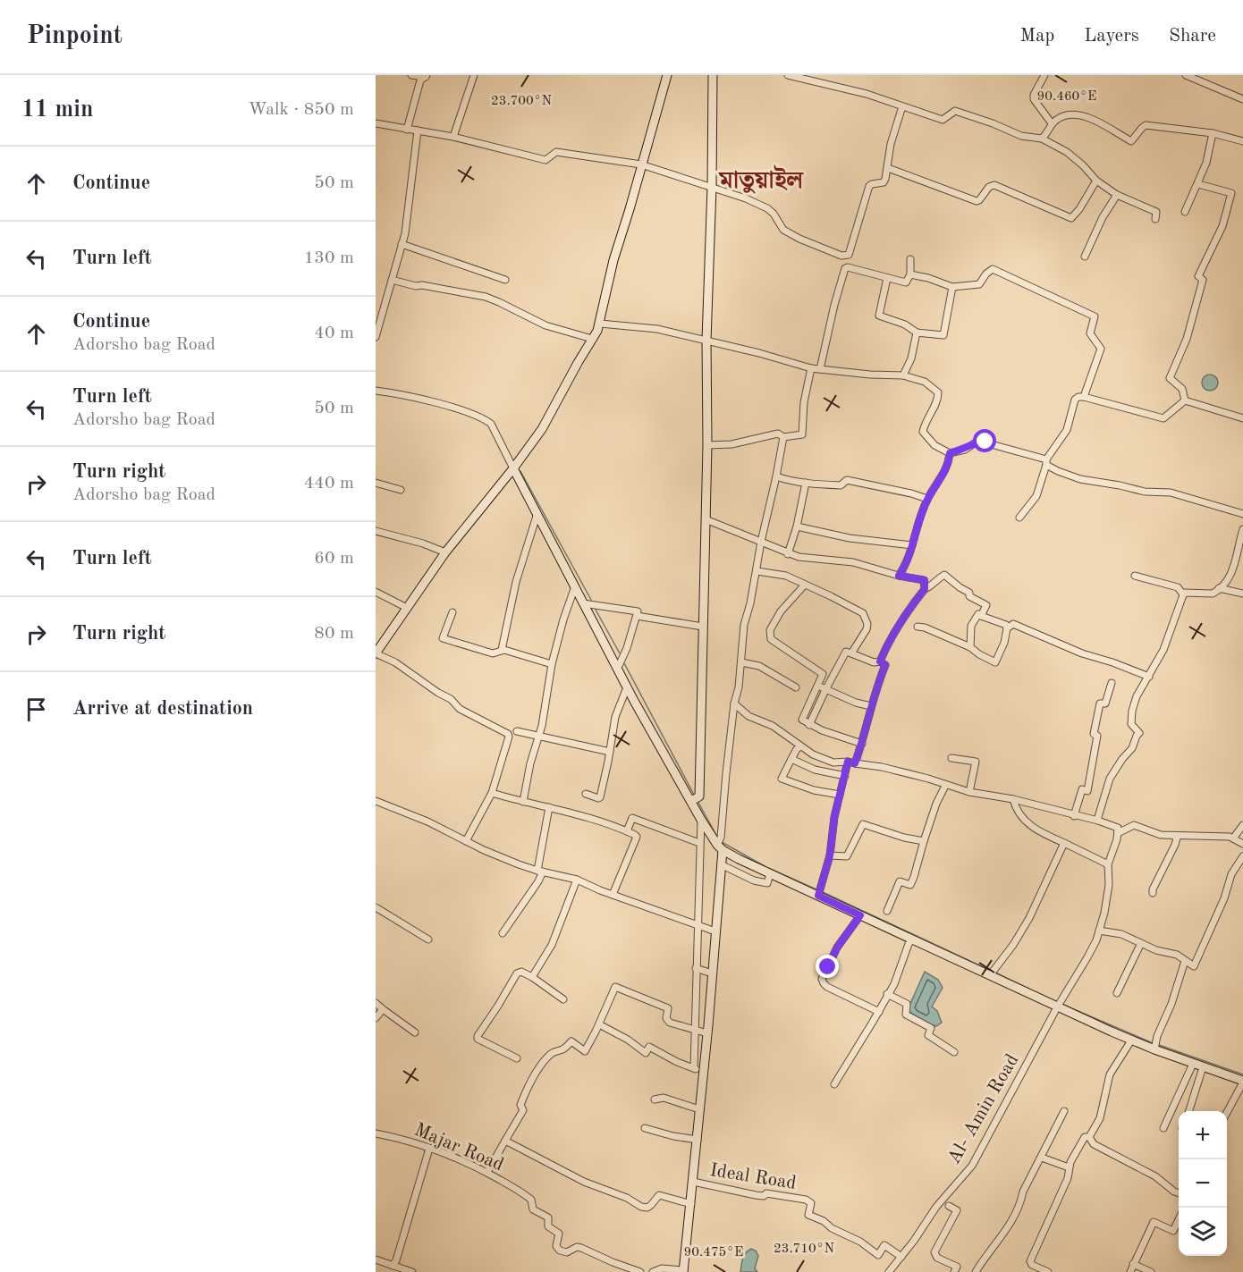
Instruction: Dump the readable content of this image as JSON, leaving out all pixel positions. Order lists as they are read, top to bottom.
{
  "streets": {
    "street": ["Al- Amin Road", "Majar Road", "Ideal Road"]
  },
  "crossings": [
    ["Al- Amin Road", "Ideal Road"]
  ],
  "districts": ["মাতুয়াইল"],
  "page": {
    "header": "Pinpoint",
    "nav": ["Map", "Layers", "Share"],
    "heading": ["11 min", "Walk · 850 m"],
    "list": [
      ["Continue", "50 m"],
      ["Turn left", "130 m"],
      ["Continue", "Adorsho bag Road", "40 m"],
      ["Turn left", "Adorsho bag Road", "50 m"],
      ["Turn right", "Adorsho bag Road", "440 m"],
      ["Turn left", "60 m"],
      ["Turn right", "80 m"],
      "Arrive at destination"
    ],
    "map_buttons": ["+", "−"]
  },
  "coordinates": [
    "90.460°E",
    "23.700°N",
    "23.710°N",
    "90.475°E"
  ]
}
